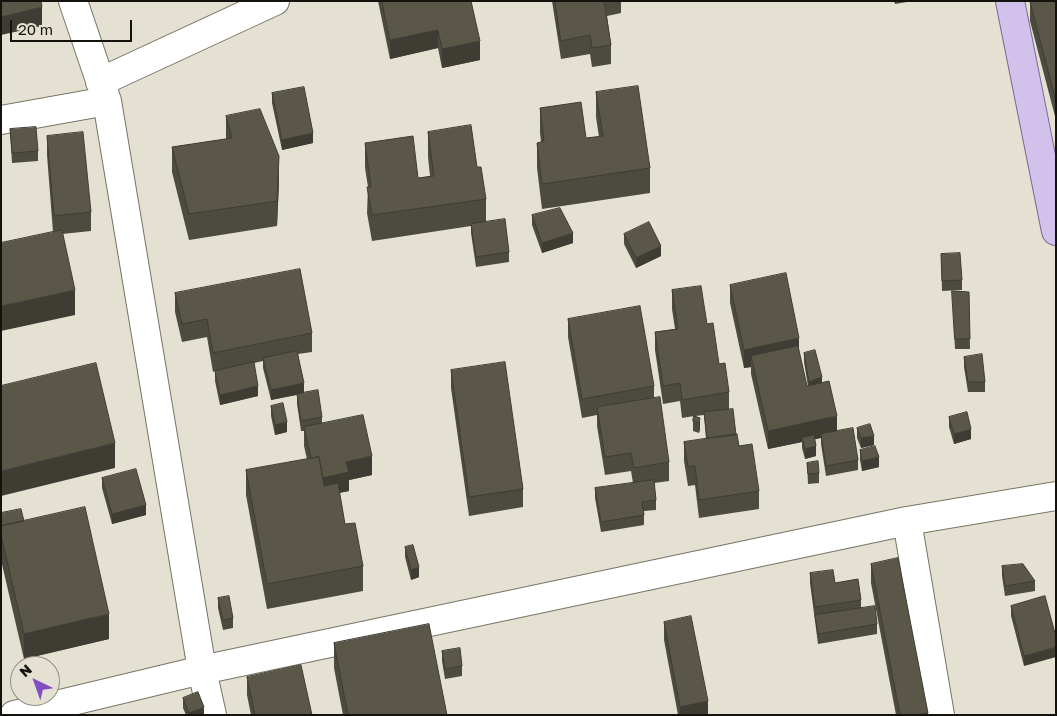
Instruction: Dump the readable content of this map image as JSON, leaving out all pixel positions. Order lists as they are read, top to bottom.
{
  "scale_bar": "20 m",
  "north": "top left"
}
